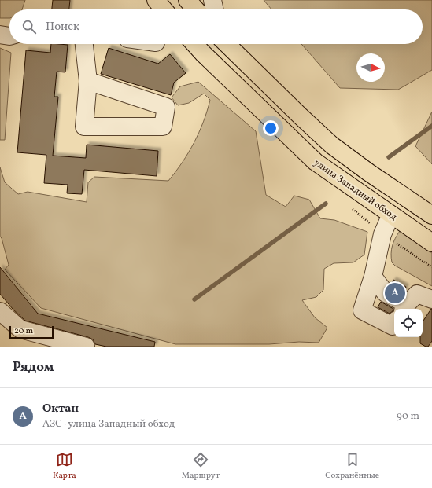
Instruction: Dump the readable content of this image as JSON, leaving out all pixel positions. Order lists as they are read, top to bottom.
{
  "streets": {
    "main road": ["улица Западный обход"]
  },
  "scale_bar": "20 m",
  "north": "right",
  "page": {
    "search": "Поиск",
    "pins": "A",
    "scale": "20 m",
    "heading": "Рядом",
    "list": [
      {
        "mark": "A",
        "name": "Октан",
        "note": "АЗС · улица Западный обход",
        "value": "90 m"
      }
    ],
    "nav": ["Карта", "Маршрут", "Сохранённые"]
  }
}
